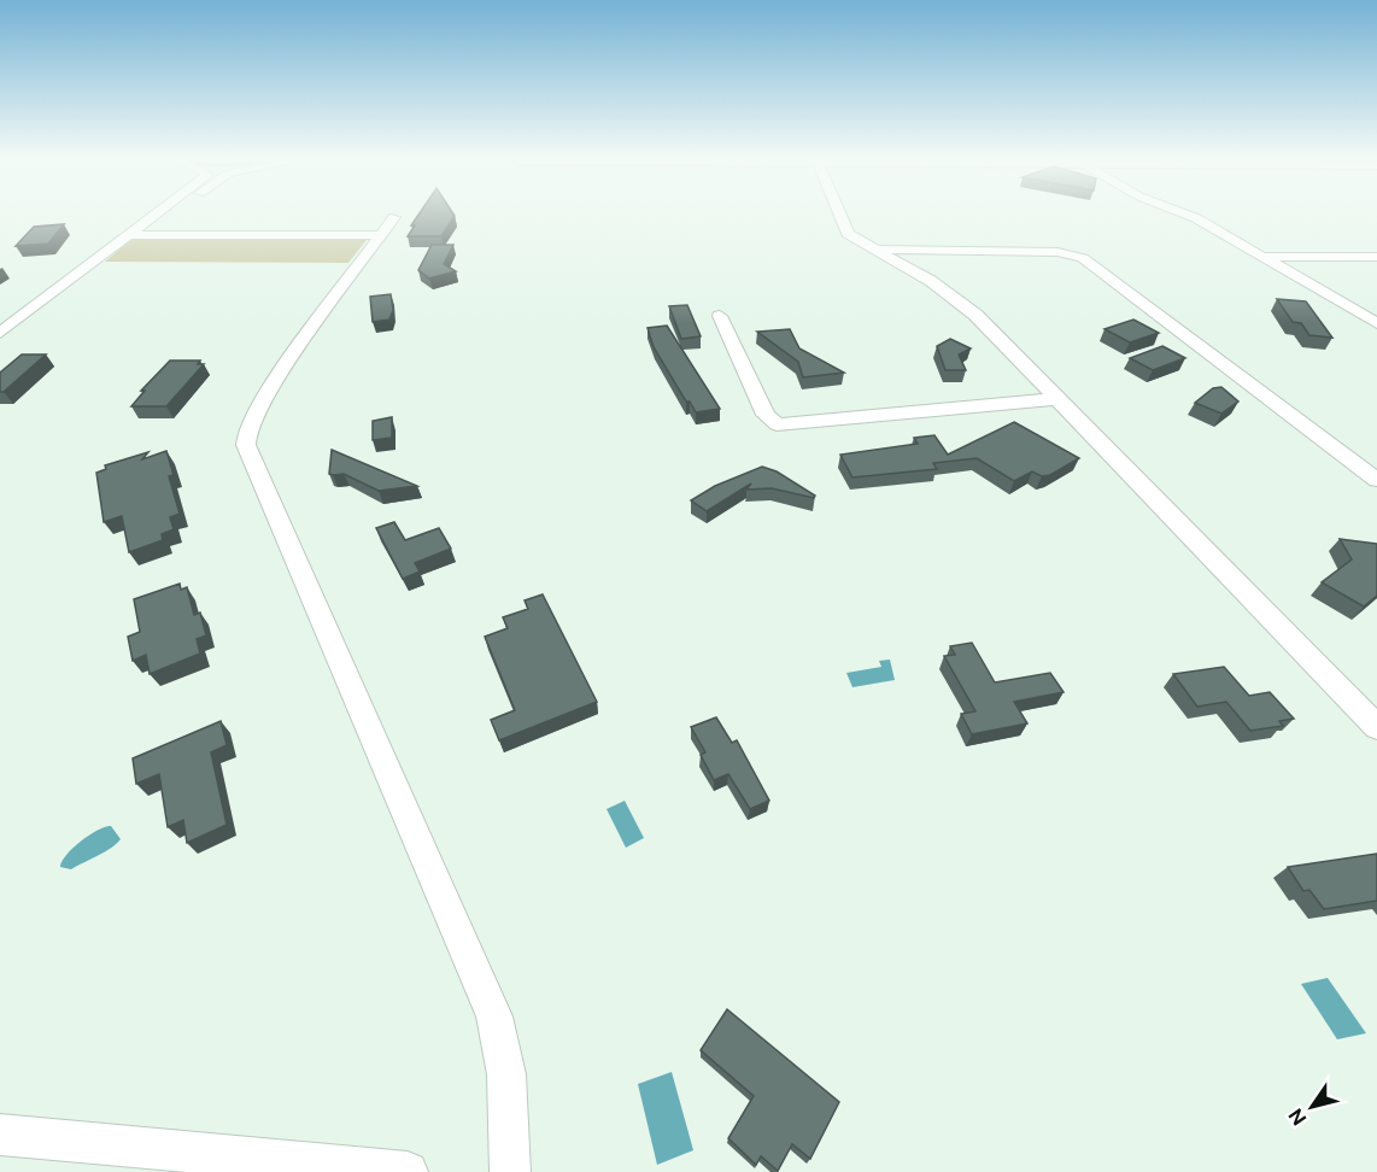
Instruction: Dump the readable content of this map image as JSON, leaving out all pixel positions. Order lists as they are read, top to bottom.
{
  "north": "bottom left"
}
